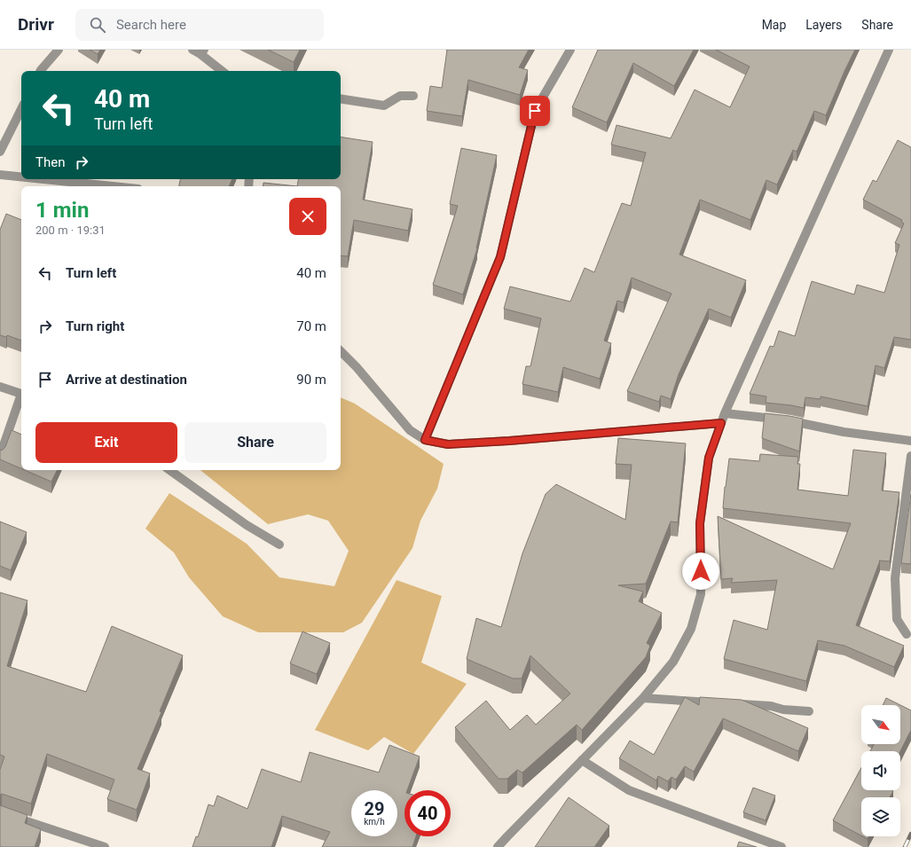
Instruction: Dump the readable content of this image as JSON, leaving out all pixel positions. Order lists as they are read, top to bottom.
{
  "north": "bottom right",
  "page": {
    "header": "Drivr",
    "search": "Search here",
    "nav": ["Map", "Layers", "Share"],
    "turn": ["40 m", "Turn left"],
    "then": "Then",
    "heading": ["1 min", "200 m · 19:31"],
    "list": [
      {
        "name": "Turn left",
        "value": "40 m"
      },
      {
        "name": "Turn right",
        "value": "70 m"
      },
      {
        "name": "Arrive at destination",
        "value": "90 m"
      }
    ],
    "buttons": ["Exit", "Share"],
    "speed": "29 km/h",
    "limit": "40"
  }
}
